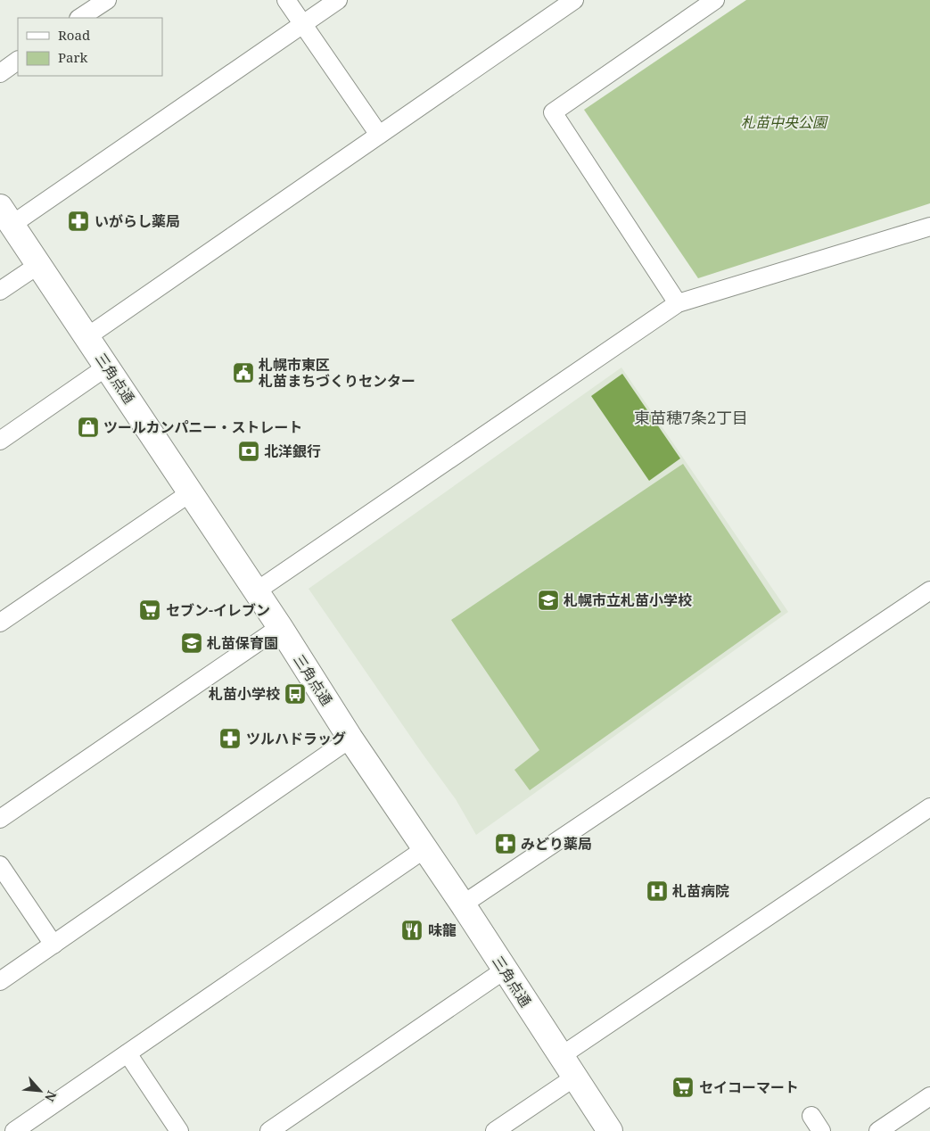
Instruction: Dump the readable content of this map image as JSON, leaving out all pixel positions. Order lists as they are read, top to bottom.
{
  "streets": {
    "street": ["三角点通"]
  },
  "districts": ["東苗穂7条2丁目"],
  "parks": ["札苗中央公園"],
  "places": {
    "pharmacy": ["いがらし薬局", "ツルハドラッグ", "みどり薬局"],
    "public building": ["札幌市東区 札苗まちづくりセンター"],
    "shop": ["ツールカンパニー・ストレート"],
    "bank": ["北洋銀行"],
    "school or university": ["札幌市立札苗小学校", "札苗保育園"],
    "supermarket": ["セブン-イレブン", "セイコーマート"],
    "bus stop": ["札苗小学校"],
    "hospital": ["札苗病院"],
    "restaurant": ["味龍"]
  },
  "legend": ["Road", "Park"],
  "north": "bottom right"
}
